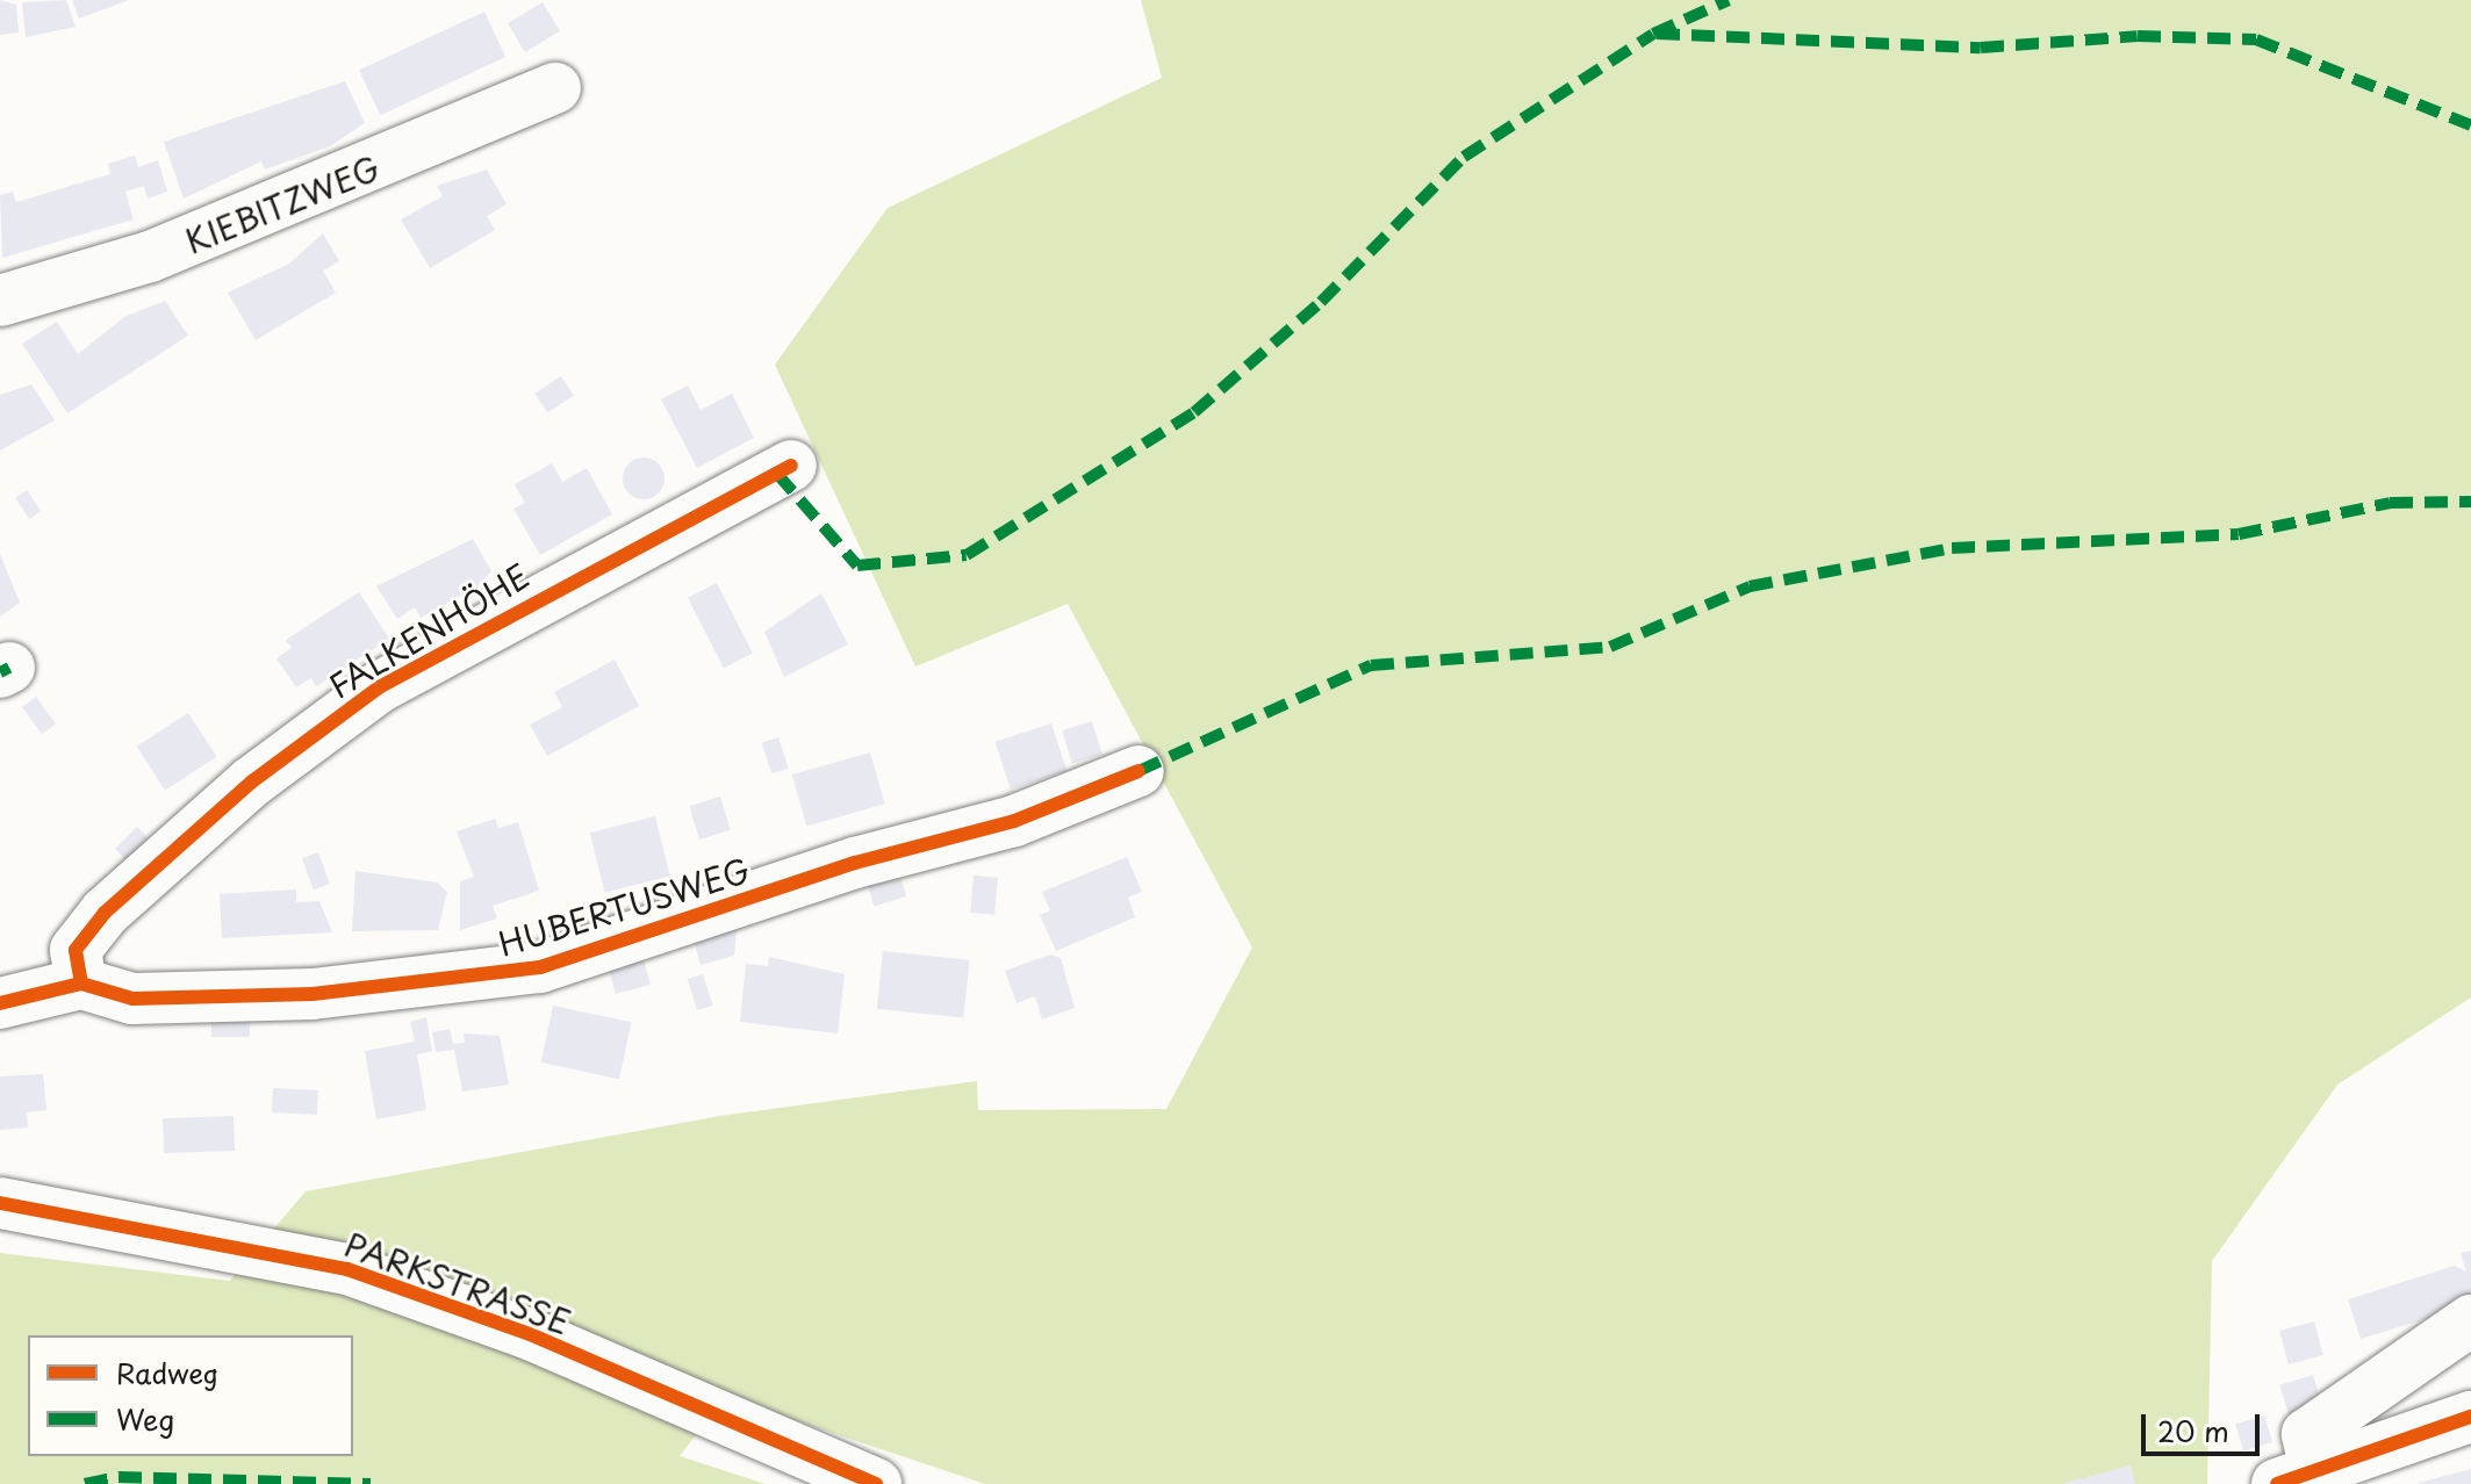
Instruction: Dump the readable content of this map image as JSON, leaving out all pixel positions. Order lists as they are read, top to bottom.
{
  "streets": {
    "street": [
      "KIEBITZWEG",
      "FALKENHÖHE",
      "HUBERTUSWEG",
      "PARKSTRASSE"
    ]
  },
  "crossings": [
    ["FALKENHÖHE", "HUBERTUSWEG"]
  ],
  "legend": ["Radweg", "Weg"],
  "scale_bar": "20 m"
}
